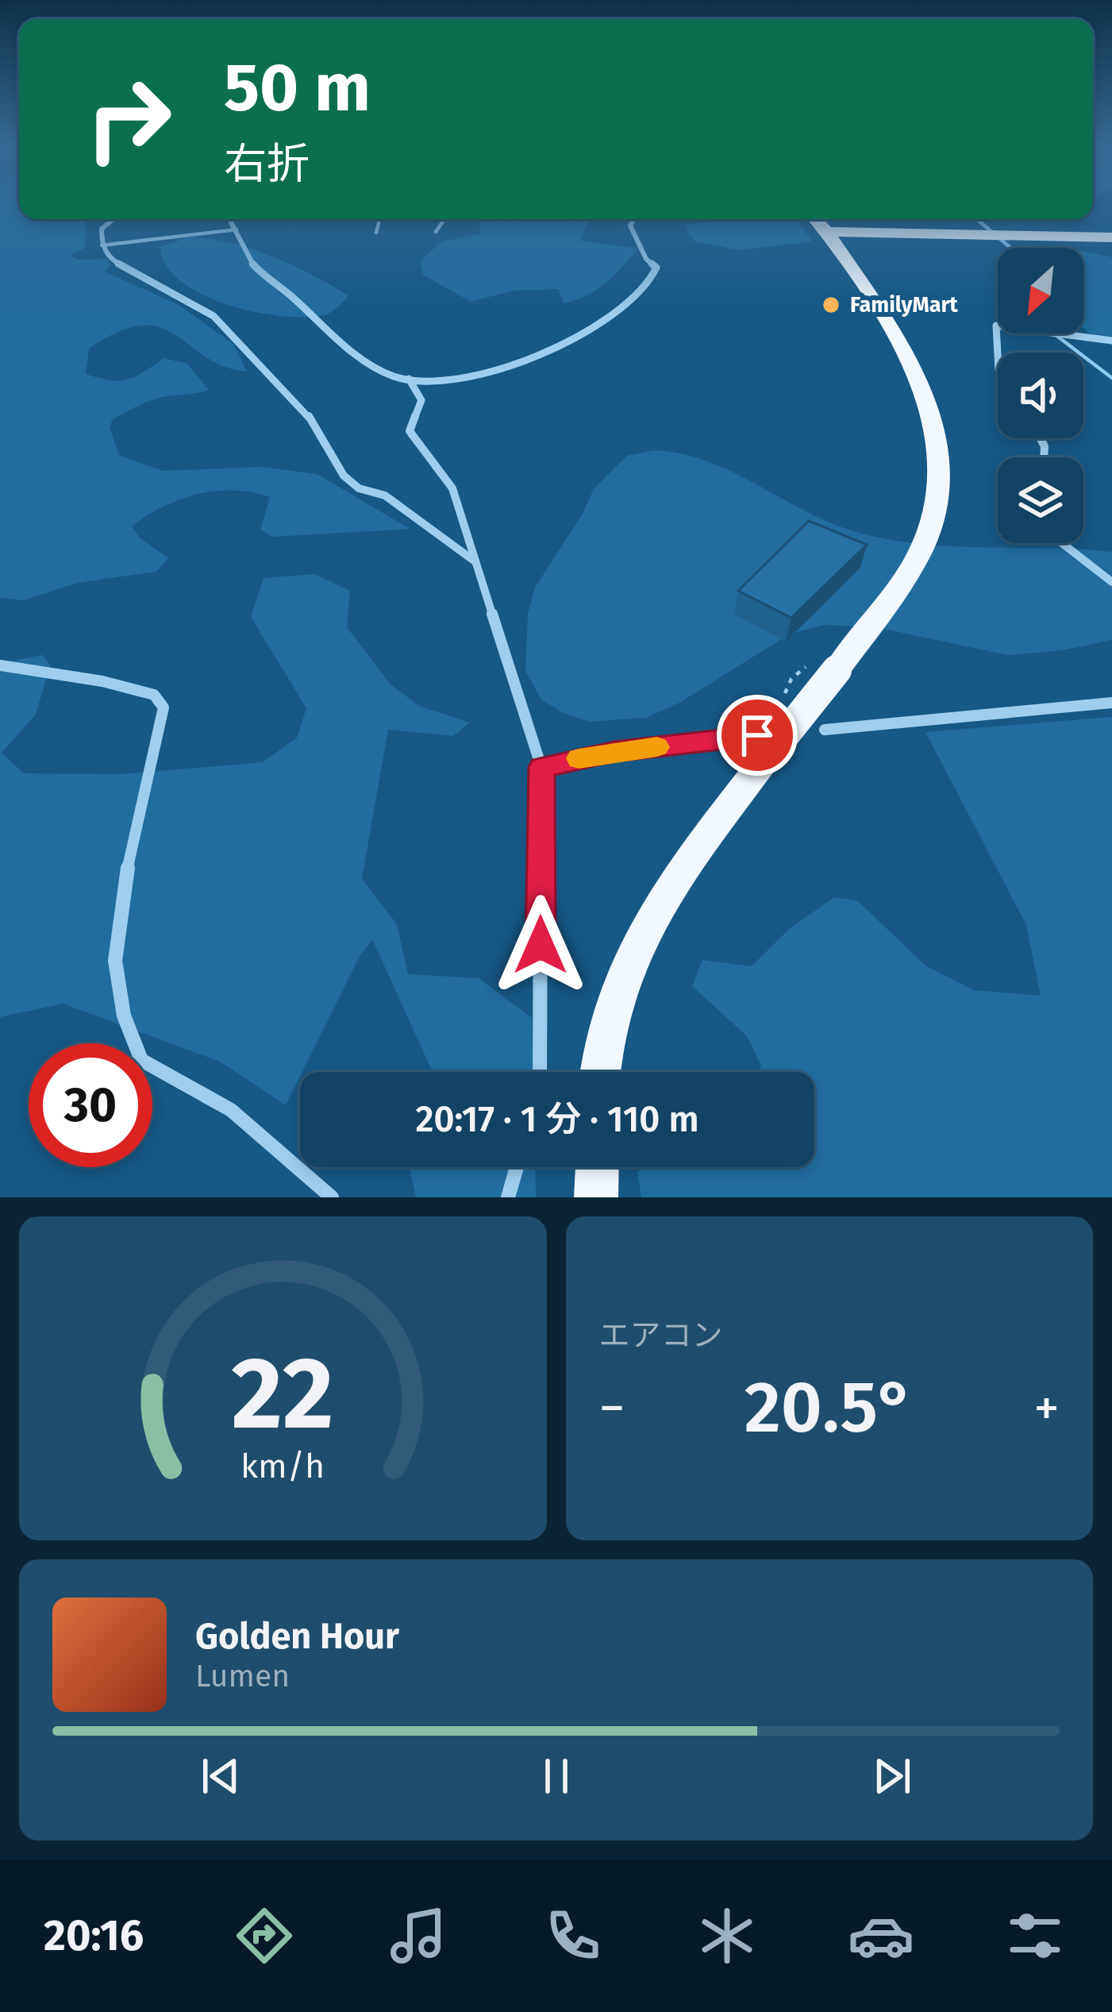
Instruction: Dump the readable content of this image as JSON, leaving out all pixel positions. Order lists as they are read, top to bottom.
{
  "places": ["FamilyMart"],
  "north": "bottom left",
  "page": {
    "turn": ["50 m", "右折"],
    "limit": "30",
    "trip": "20:17 · 1 分 · 110 m",
    "tile": "エアコン",
    "heat": ["−", "20.5°", "+"],
    "song": ["Golden Hour", "Lumen"],
    "tabs": "20:16",
    "gauge": ["22", "km/h"]
  }
}
